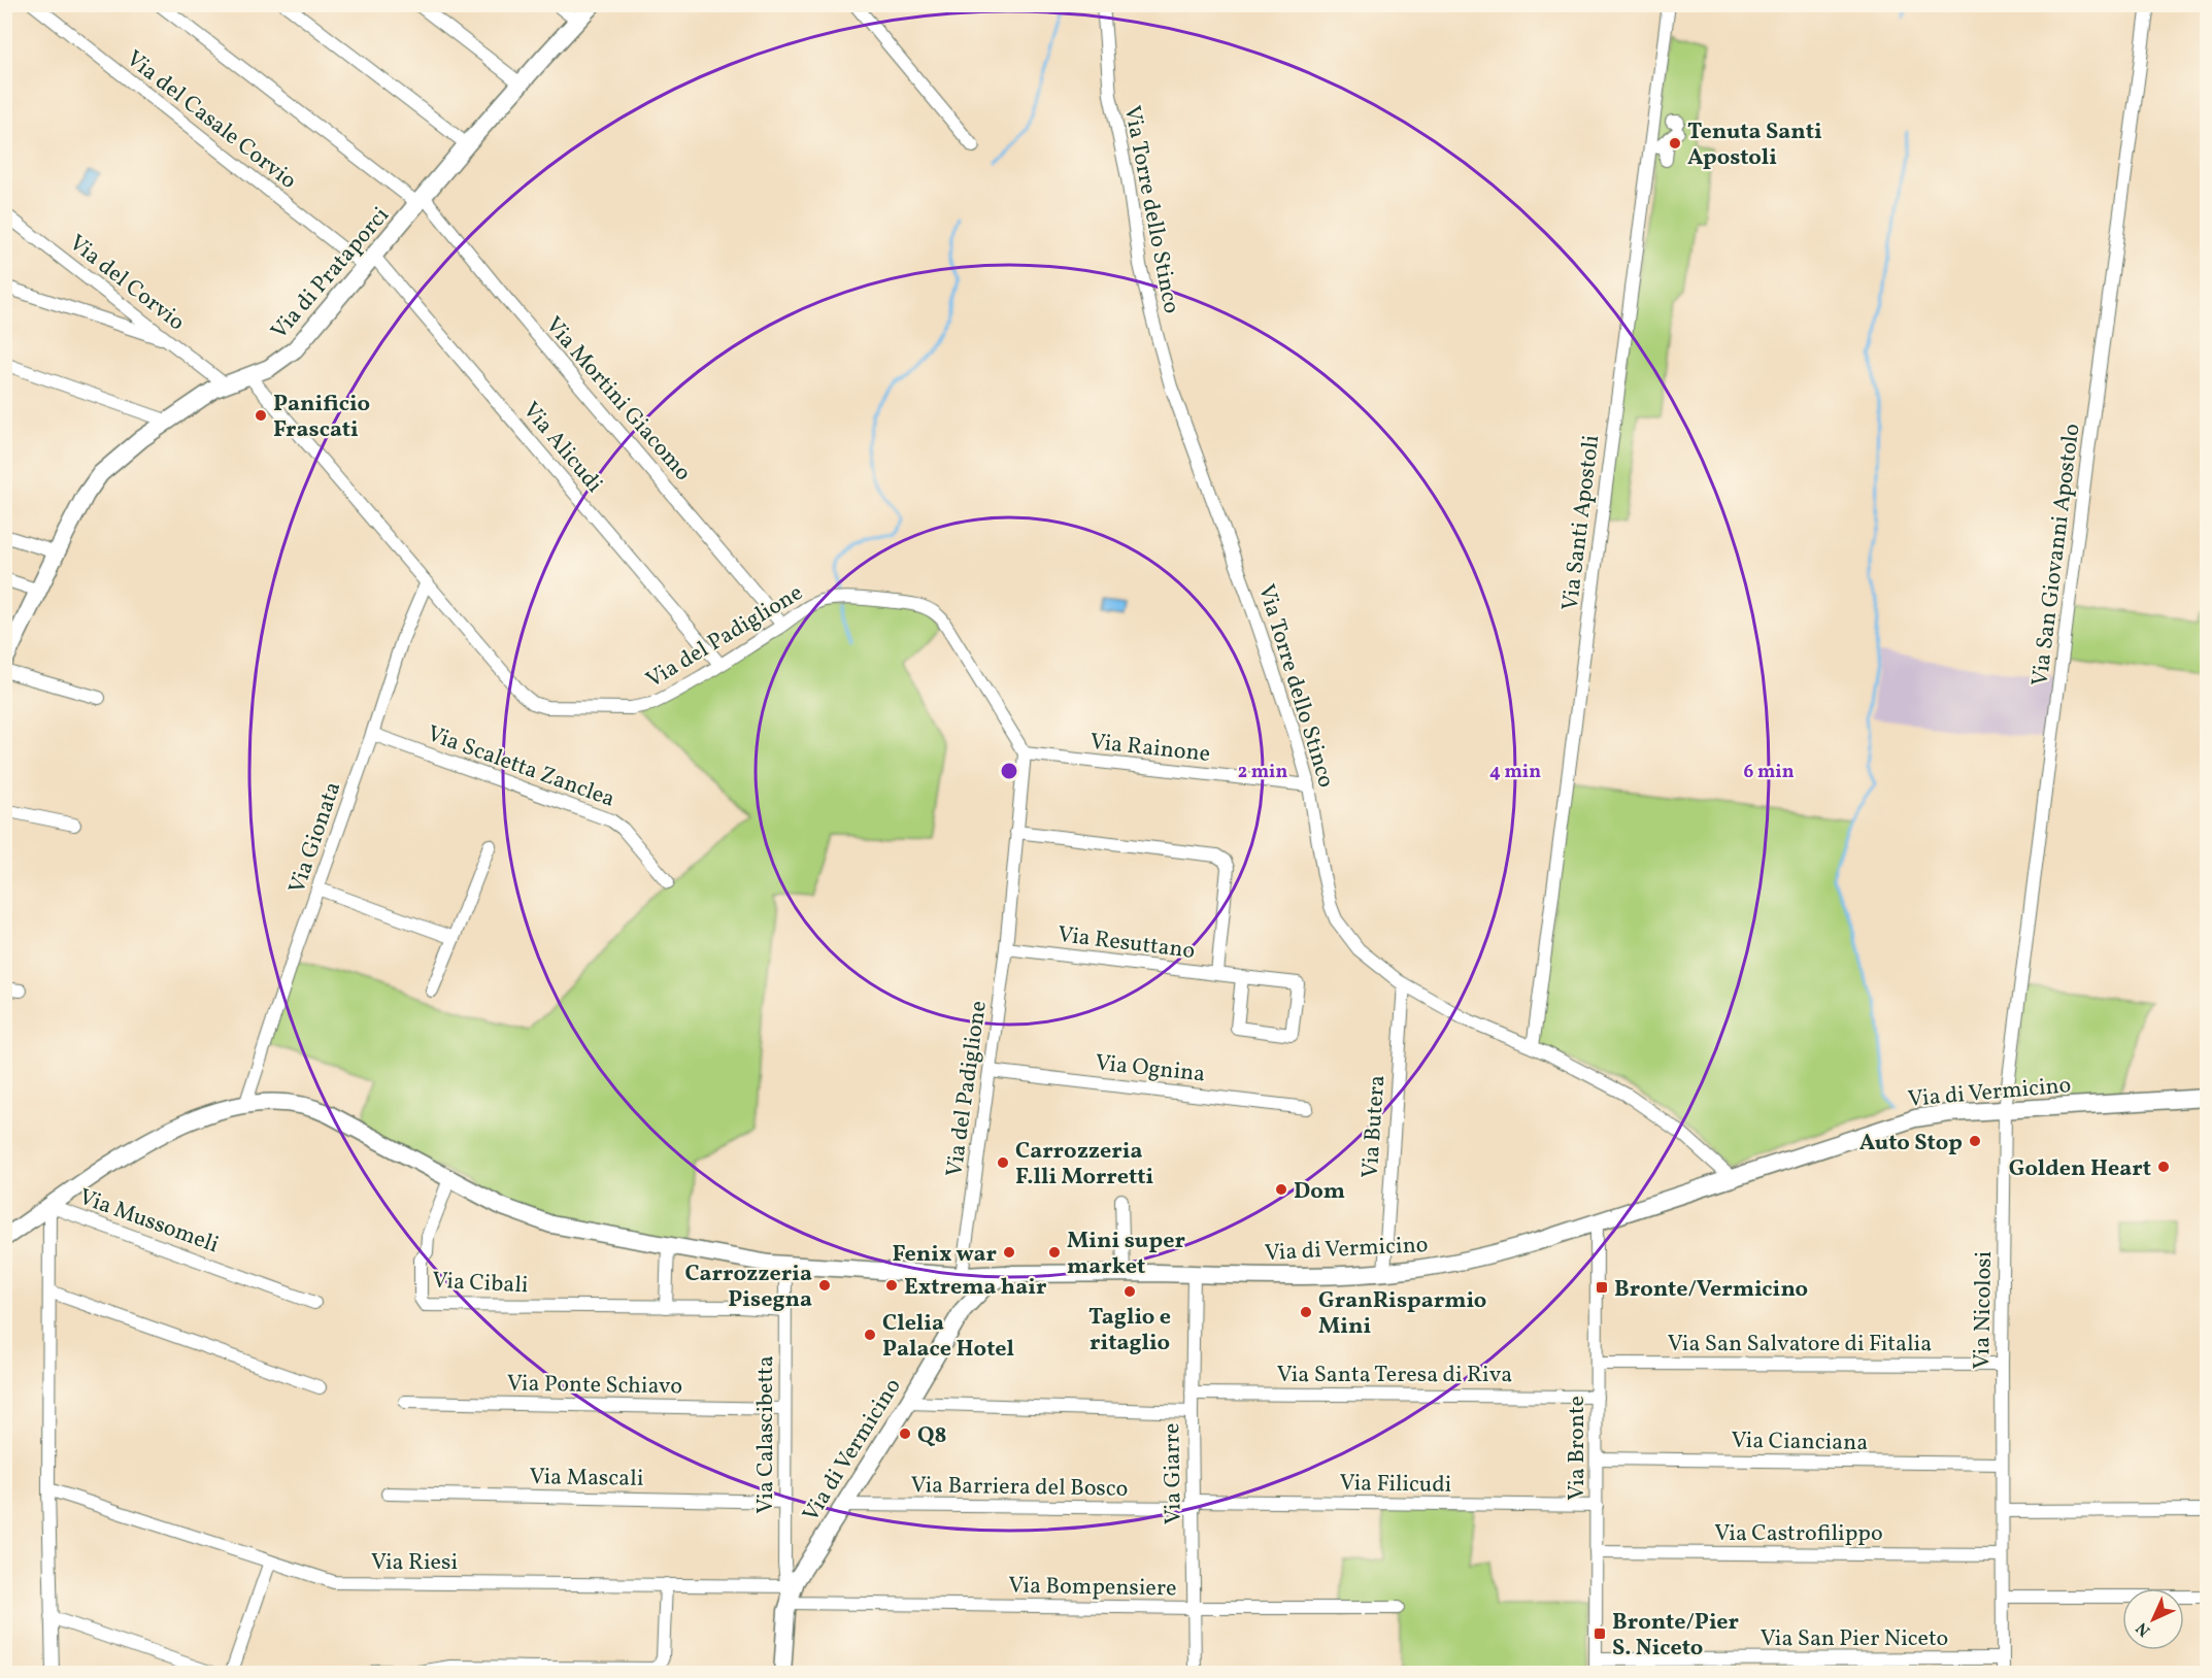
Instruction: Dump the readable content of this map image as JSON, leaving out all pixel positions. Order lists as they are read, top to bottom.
{
  "streets": {
    "street": [
      "Via del Casale Corvio",
      "Via Torre dello Stinco",
      "Via di Prataporci",
      "Via del Corvio",
      "Via Mortini Giacomo",
      "Via Alicudi",
      "Via Santi Apostoli",
      "Via San Giovanni Apostolo",
      "Via del Padiglione",
      "Via Rainone",
      "Via Scaletta Zanclea",
      "Via Gionata",
      "Via Resuttano",
      "Via Ognina",
      "Via di Vermicino",
      "Via Butera",
      "Via Mussomeli",
      "Via Cibali",
      "Via Nicolosi",
      "Via San Salvatore di Fitalia",
      "Via Santa Teresa di Riva",
      "Via Ponte Schiavo",
      "Via Calascibetta",
      "Via Cianciana",
      "Via Bronte",
      "Via Giarre",
      "Via Mascali",
      "Via Filicudi",
      "Via Barriera del Bosco",
      "Via Castrofilippo",
      "Via Riesi",
      "Via Bompensiere",
      "Via San Pier Niceto"
    ]
  },
  "crossings": [
    ["Via del Casale Corvio", "Via di Prataporci"],
    ["Via del Casale Corvio", "Via Alicudi"],
    ["Via Torre dello Stinco", "Via Santi Apostoli"],
    ["Via Torre dello Stinco", "Via Rainone"],
    ["Via Torre dello Stinco", "Via di Vermicino"],
    ["Via Torre dello Stinco", "Via Butera"],
    ["Via di Prataporci", "Via del Corvio"],
    ["Via di Prataporci", "Via Mortini Giacomo"],
    ["Via di Prataporci", "Via Alicudi"],
    ["Via di Prataporci", "Via del Padiglione"],
    ["Via Mortini Giacomo", "Via del Padiglione"],
    ["Via Alicudi", "Via del Padiglione"],
    ["Via San Giovanni Apostolo", "Via di Vermicino"],
    ["Via San Giovanni Apostolo", "Via Nicolosi"],
    ["Via del Padiglione", "Via Rainone"],
    ["Via del Padiglione", "Via Gionata"],
    ["Via del Padiglione", "Via Resuttano"],
    ["Via del Padiglione", "Via Ognina"],
    ["Via Scaletta Zanclea", "Via Gionata"],
    ["Via di Vermicino", "Via Butera"],
    ["Via di Vermicino", "Via Nicolosi"],
    ["Via di Vermicino", "Via Calascibetta"],
    ["Via di Vermicino", "Via Bronte"],
    ["Via di Vermicino", "Via Giarre"],
    ["Via di Vermicino", "Via Barriera del Bosco"],
    ["Via di Vermicino", "Via Riesi"],
    ["Via di Vermicino", "Via Bompensiere"],
    ["Via Mussomeli", "Via Riesi"],
    ["Via Cibali", "Via Calascibetta"],
    ["Via Nicolosi", "Via San Salvatore di Fitalia"],
    ["Via Nicolosi", "Via Cianciana"],
    ["Via Nicolosi", "Via Castrofilippo"],
    ["Via Nicolosi", "Via San Pier Niceto"],
    ["Via San Salvatore di Fitalia", "Via Bronte"],
    ["Via Santa Teresa di Riva", "Via Bronte"],
    ["Via Santa Teresa di Riva", "Via Giarre"],
    ["Via Ponte Schiavo", "Via Calascibetta"],
    ["Via Calascibetta", "Via Mascali"],
    ["Via Calascibetta", "Via Riesi"],
    ["Via Calascibetta", "Via Bompensiere"],
    ["Via Cianciana", "Via Bronte"],
    ["Via Bronte", "Via Filicudi"],
    ["Via Bronte", "Via Castrofilippo"],
    ["Via Bronte", "Via San Pier Niceto"],
    ["Via Giarre", "Via Filicudi"],
    ["Via Giarre", "Via Barriera del Bosco"],
    ["Via Giarre", "Via Bompensiere"],
    ["Via Filicudi", "Via Barriera del Bosco"],
    ["Via Riesi", "Via Bompensiere"]
  ],
  "places": {
    "other": [
      "Tenuta Santi Apostoli",
      "Panificio Frascati",
      "Auto Stop",
      "Carrozzeria F.lli Morretti",
      "Golden Heart",
      "Dom",
      "Fenix war",
      "Mini super market",
      "Carrozzeria Pisegna",
      "Extrema hair",
      "Taglio e ritaglio",
      "GranRisparmio Mini",
      "Clelia Palace Hotel",
      "Q8"
    ],
    "transit": ["Bronte/Vermicino", "Bronte/Pier S. Niceto"]
  },
  "north": "bottom left",
  "rings": ["2 min", "4 min", "6 min"]
}
